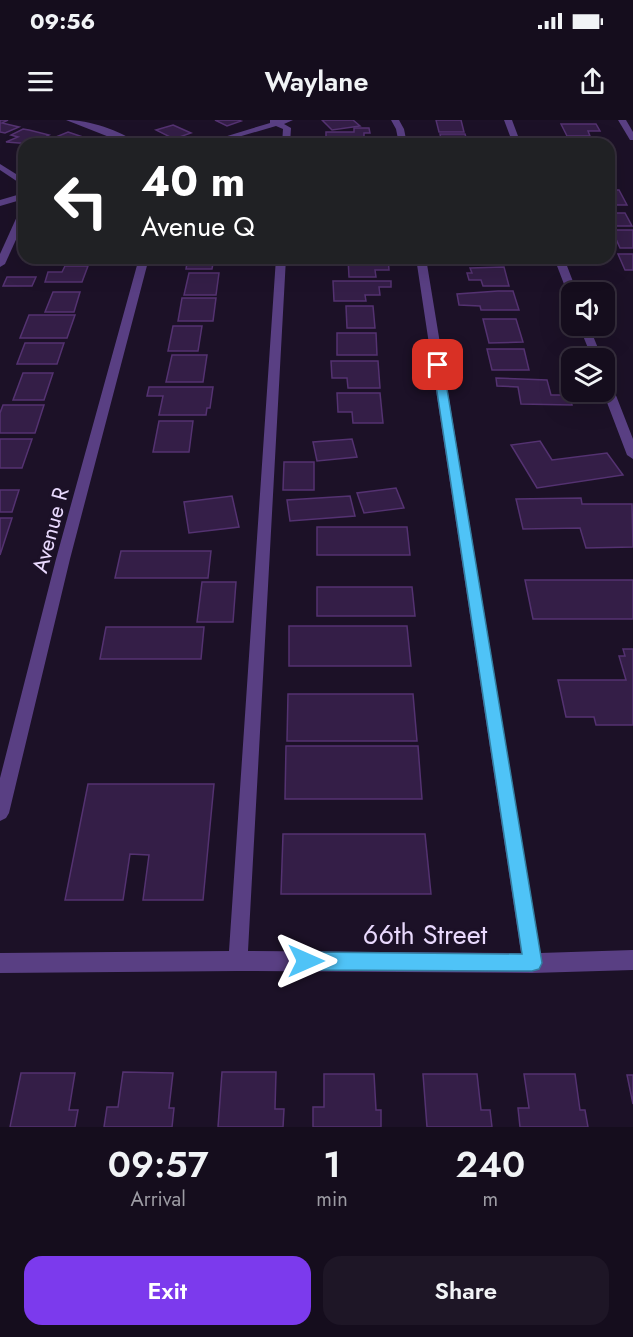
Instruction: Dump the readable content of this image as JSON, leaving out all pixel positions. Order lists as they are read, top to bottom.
{
  "streets": {
    "street": ["Avenue R", "66th Street"]
  },
  "page": {
    "status": "09:56",
    "header": "Waylane",
    "turn": ["40 m", "Avenue Q"],
    "eta": [
      "09:57",
      "Arrival",
      "1",
      "min",
      "240",
      "m"
    ],
    "buttons": ["Exit", "Share"]
  }
}
